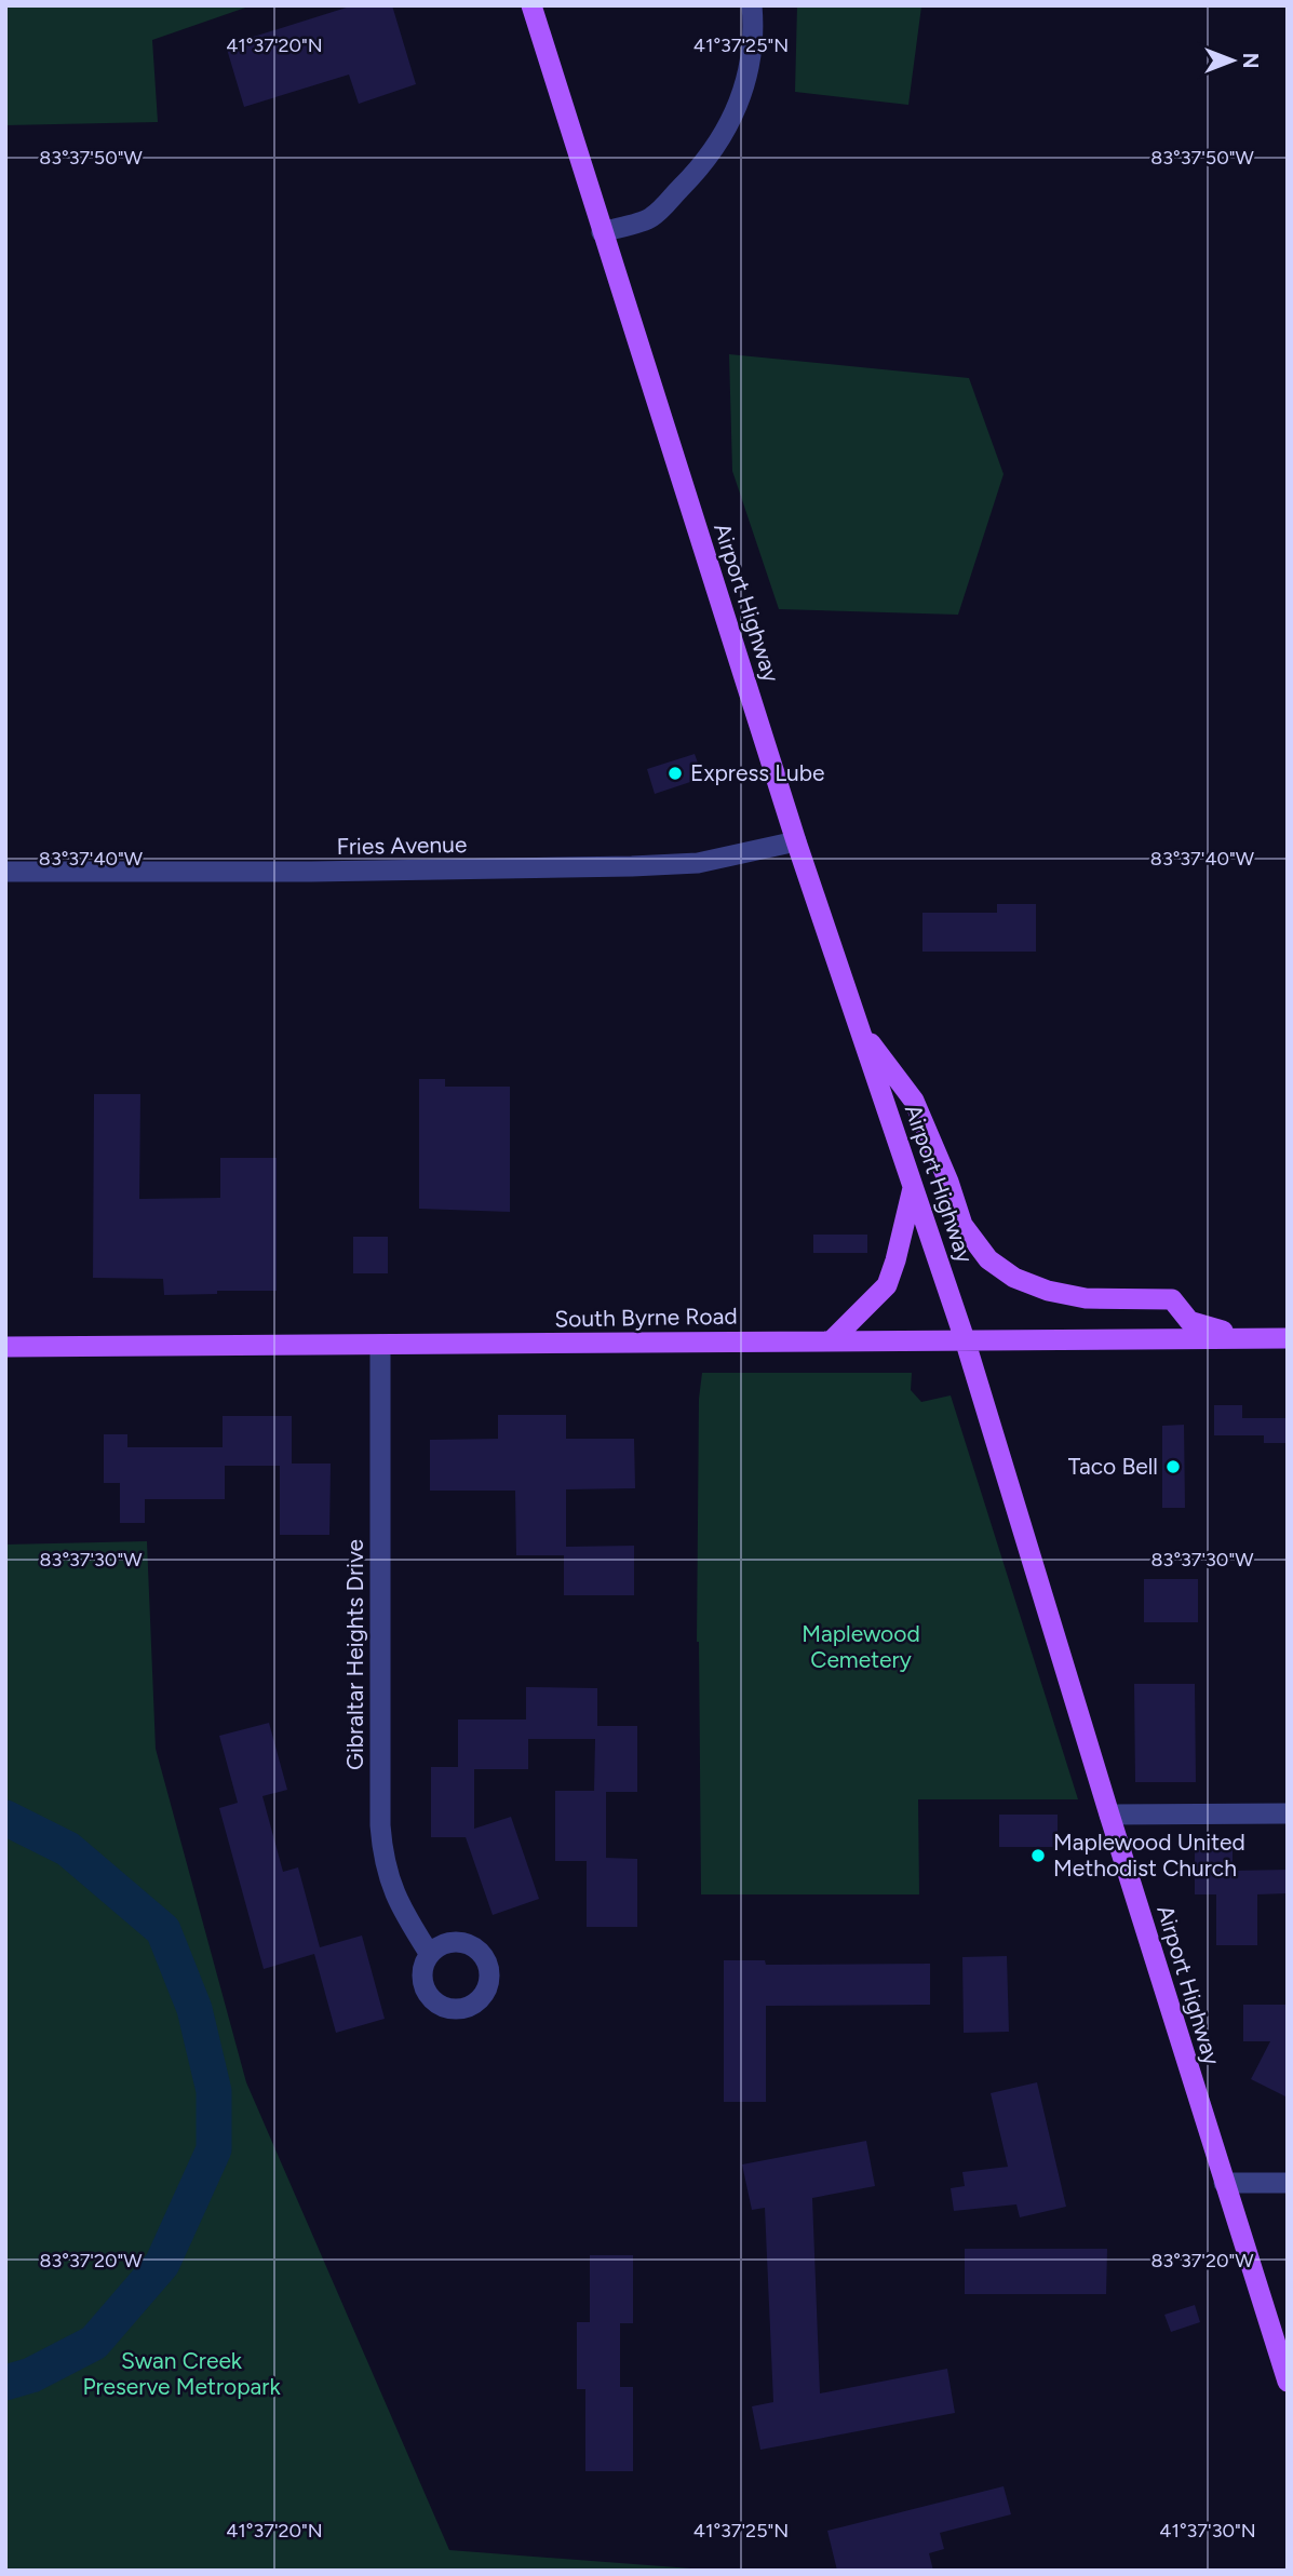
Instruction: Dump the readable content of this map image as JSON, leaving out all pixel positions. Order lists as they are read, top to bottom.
{
  "streets": {
    "main road": ["Airport Highway", "South Byrne Road"],
    "street": ["Fries Avenue", "Gibraltar Heights Drive"]
  },
  "crossings": [
    ["Airport Highway", "Fries Avenue"],
    ["Airport Highway", "South Byrne Road"],
    ["South Byrne Road", "Gibraltar Heights Drive"]
  ],
  "parks": ["Maplewood Cemetery", "Swan Creek Preserve Metropark"],
  "places": ["Express Lube", "Taco Bell", "Maplewood United Methodist Church"],
  "north": "right",
  "coordinates": [
    "41°37'20\"N",
    "41°37'25\"N",
    "83°37'50\"W",
    "83°37'40\"W",
    "83°37'30\"W",
    "83°37'20\"W",
    "41°37'30\"N"
  ]
}
